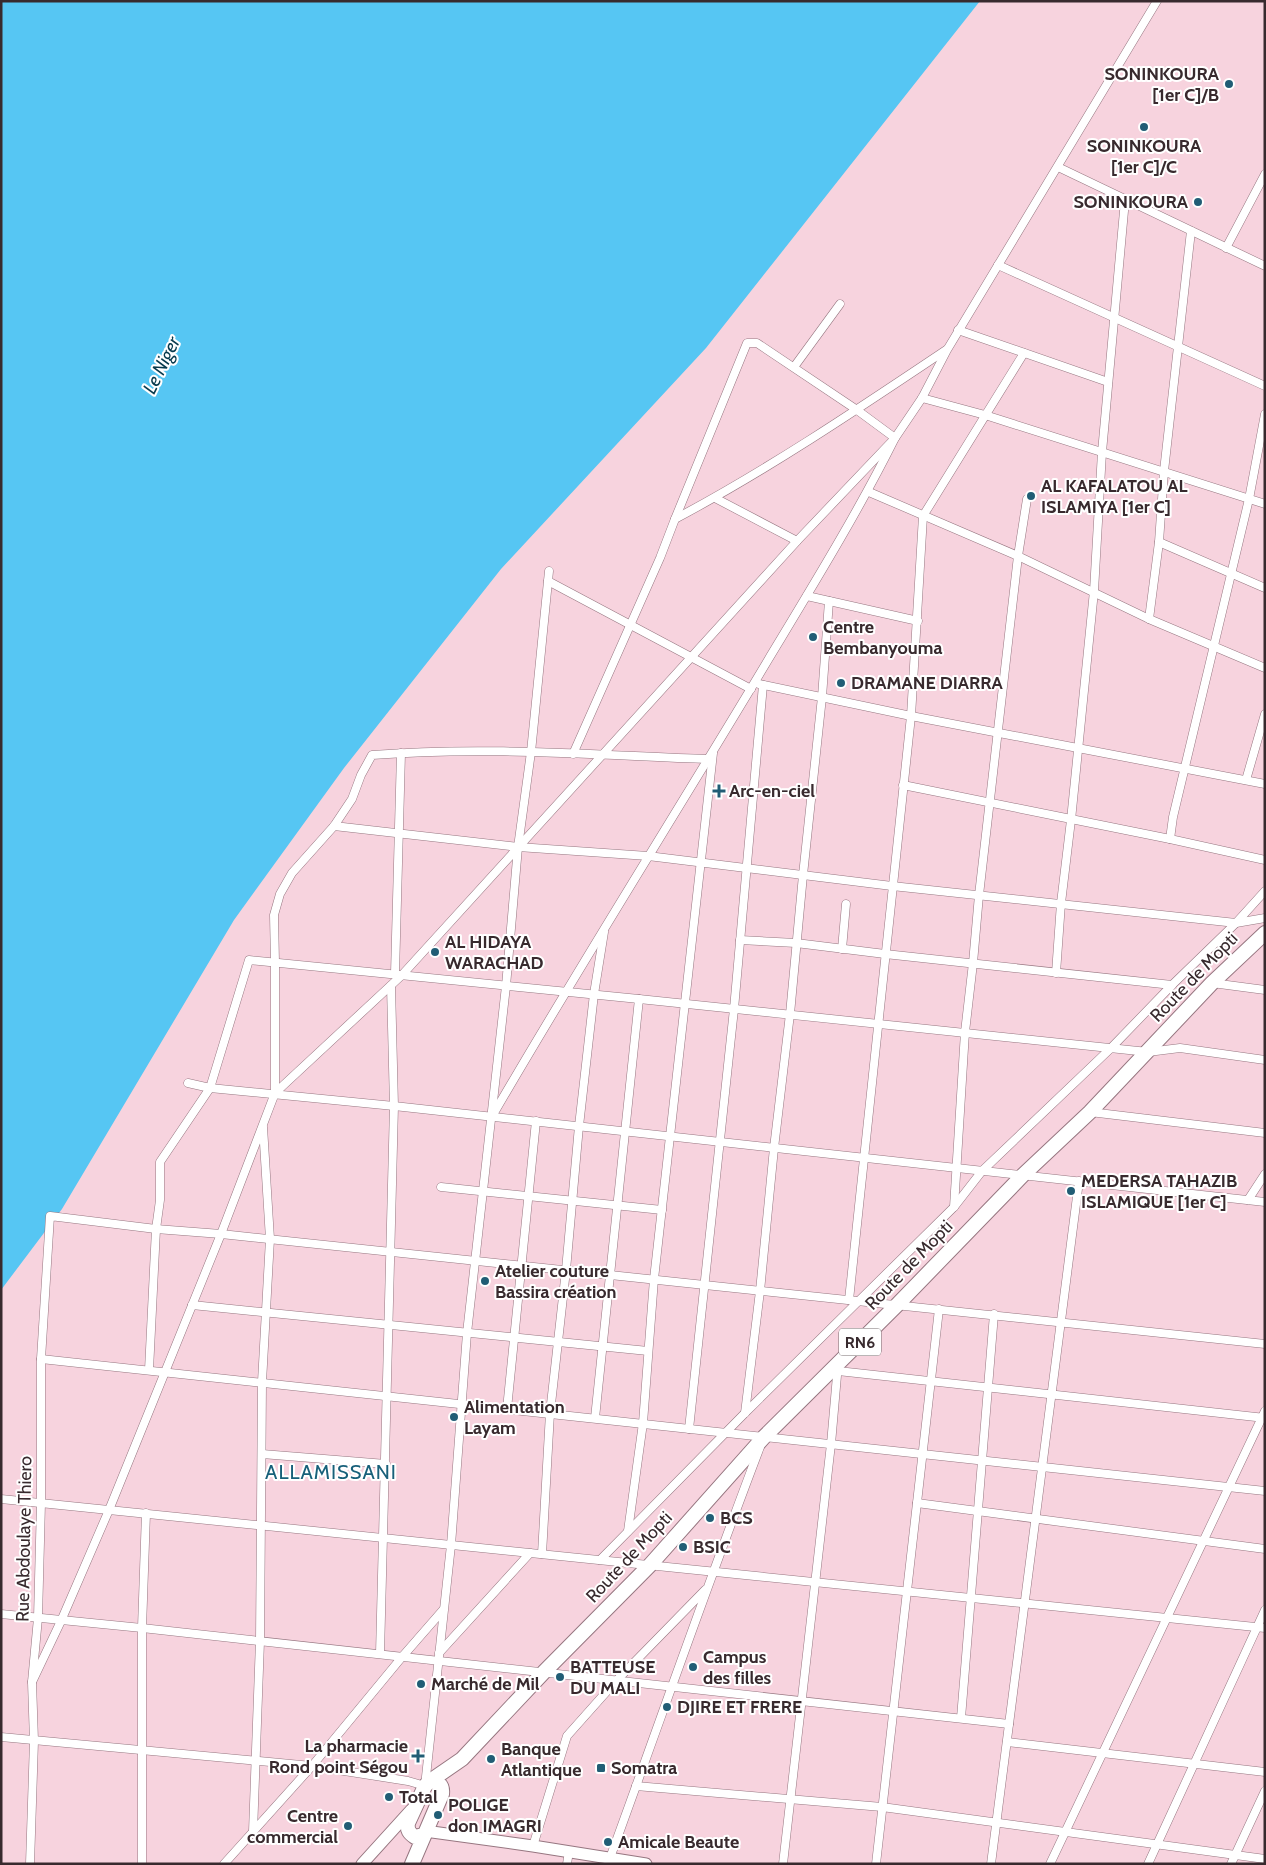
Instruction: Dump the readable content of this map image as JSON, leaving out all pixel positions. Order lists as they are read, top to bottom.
{
  "streets": {
    "highway": ["Route de Mopti", "RN6"],
    "street": ["Rue Abdoulaye Thiero"]
  },
  "districts": ["ALLAMISSANI"],
  "water": ["Le Niger"],
  "places": {
    "other": [
      "SONINKOURA [1er C]/B",
      "SONINKOURA [1er C]/C",
      "SONINKOURA",
      "AL KAFALATOU AL ISLAMIYA [1er C]",
      "Centre Bembanyouma",
      "DRAMANE DIARRA",
      "AL HIDAYA WARACHAD",
      "MEDERSA TAHAZIB ISLAMIQUE [1er C]",
      "Atelier couture Bassira création",
      "Alimentation Layam",
      "BCS",
      "BSIC",
      "Campus des filles",
      "BATTEUSE DU MALI",
      "Marché de Mil",
      "DJIRE ET FRERE",
      "Banque Atlantique",
      "Total",
      "POLIGE don IMAGRI",
      "Centre commercial",
      "Amicale Beaute"
    ],
    "health": ["Arc-en-ciel", "La pharmacie Rond point Ségou"],
    "transit": ["Somatra"]
  }
}
